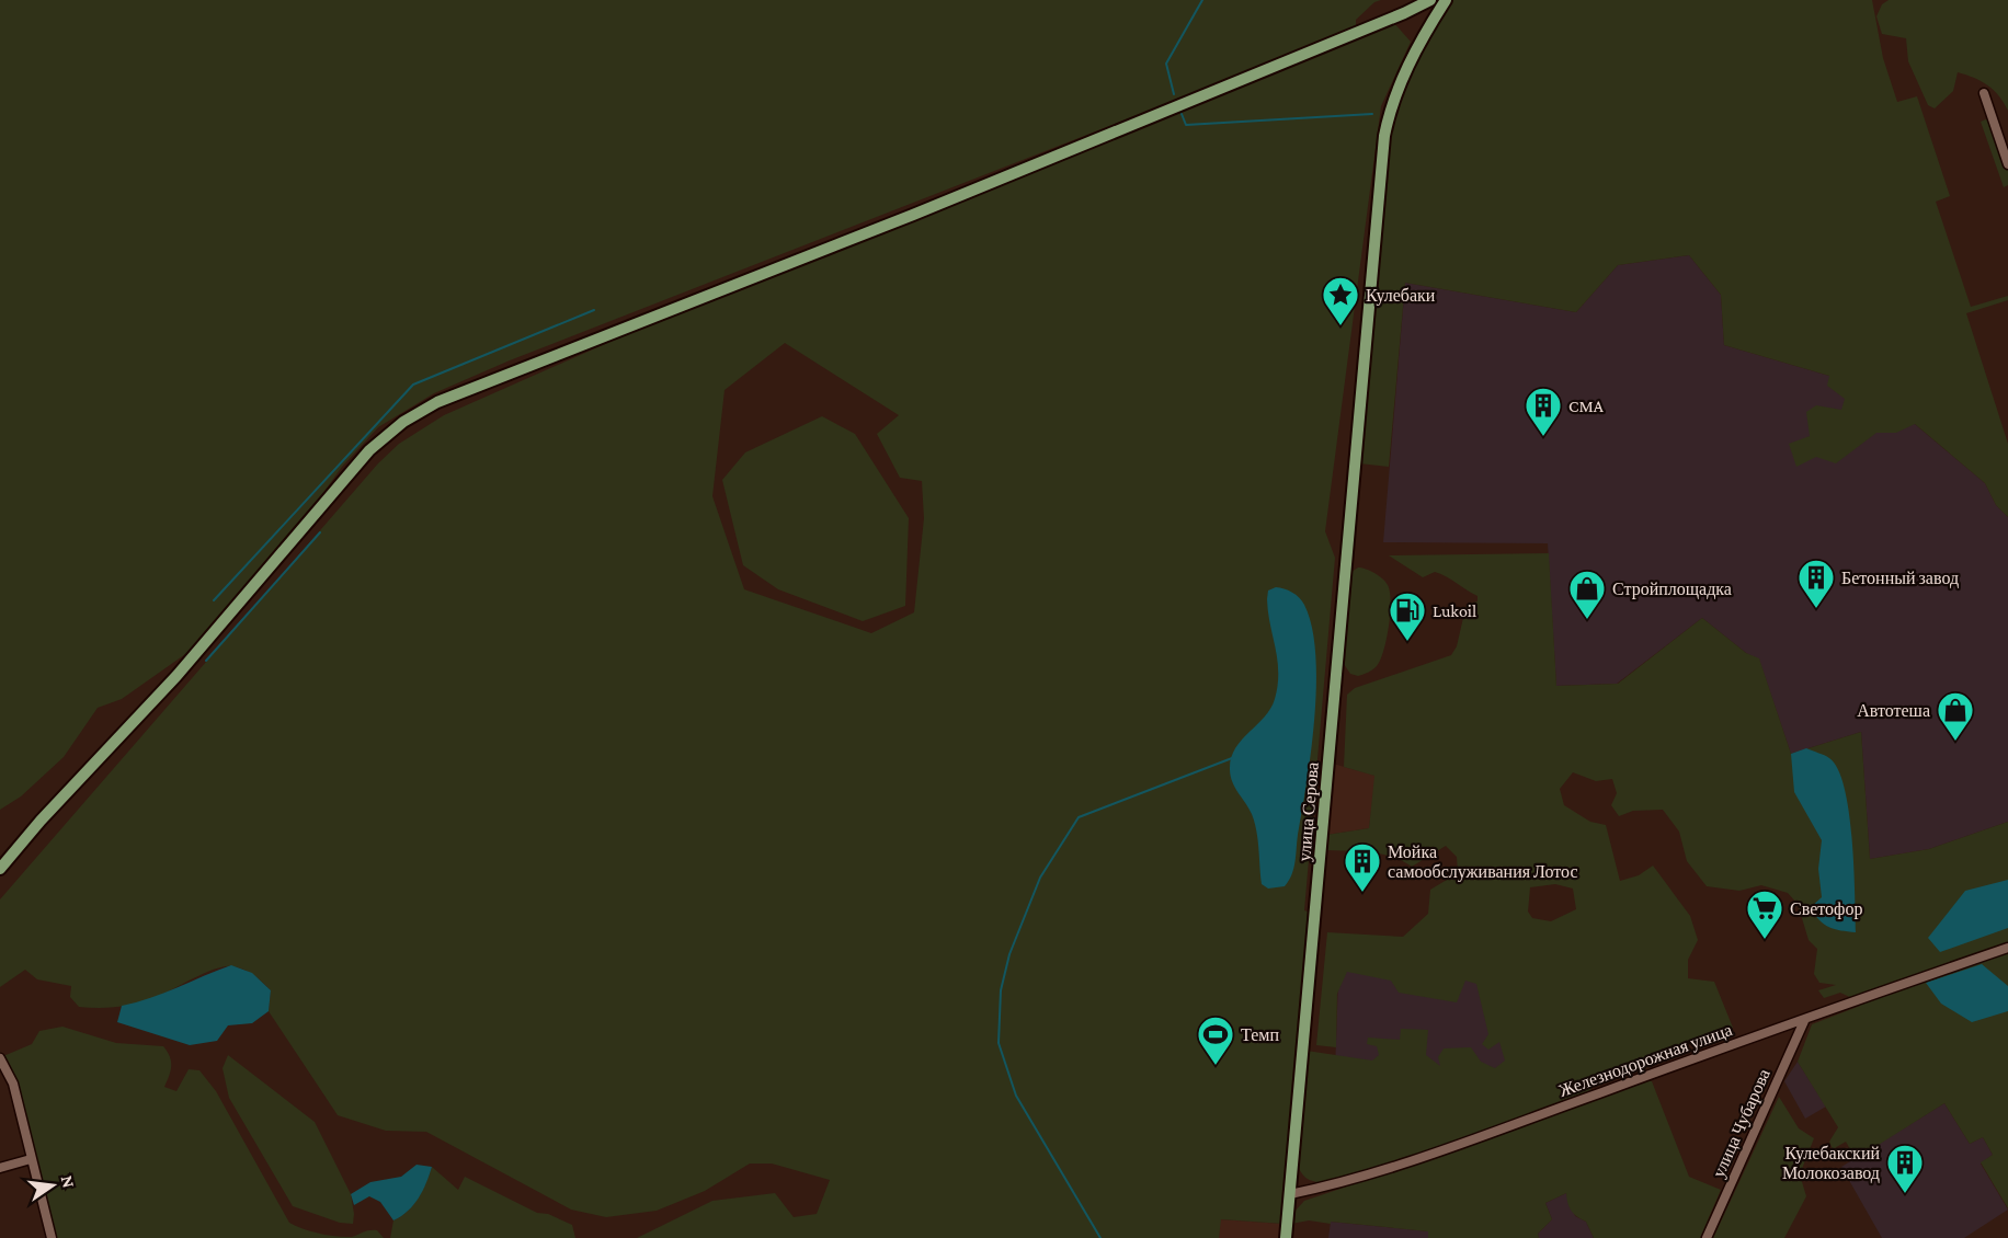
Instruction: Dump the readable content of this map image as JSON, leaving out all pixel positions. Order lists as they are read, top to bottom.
{
  "streets": {
    "main road": ["улица Серова"],
    "street": ["Железнодорожная улица", "улица Чубарова"]
  },
  "crossings": [
    ["улица Серова", "Железнодорожная улица"],
    ["Железнодорожная улица", "улица Чубарова"]
  ],
  "places": {
    "place": ["Кулебаки"],
    "building": [
      "CMA",
      "Бетонный завод",
      "Мойка самообслуживания Лотос",
      "Кулебакский Молокозавод"
    ],
    "shop": ["Стройплощадка", "Автотеша"],
    "fuel station": ["Lukoil"],
    "supermarket": ["Светофор"],
    "sports": ["Темп"]
  },
  "north": "right"
}
